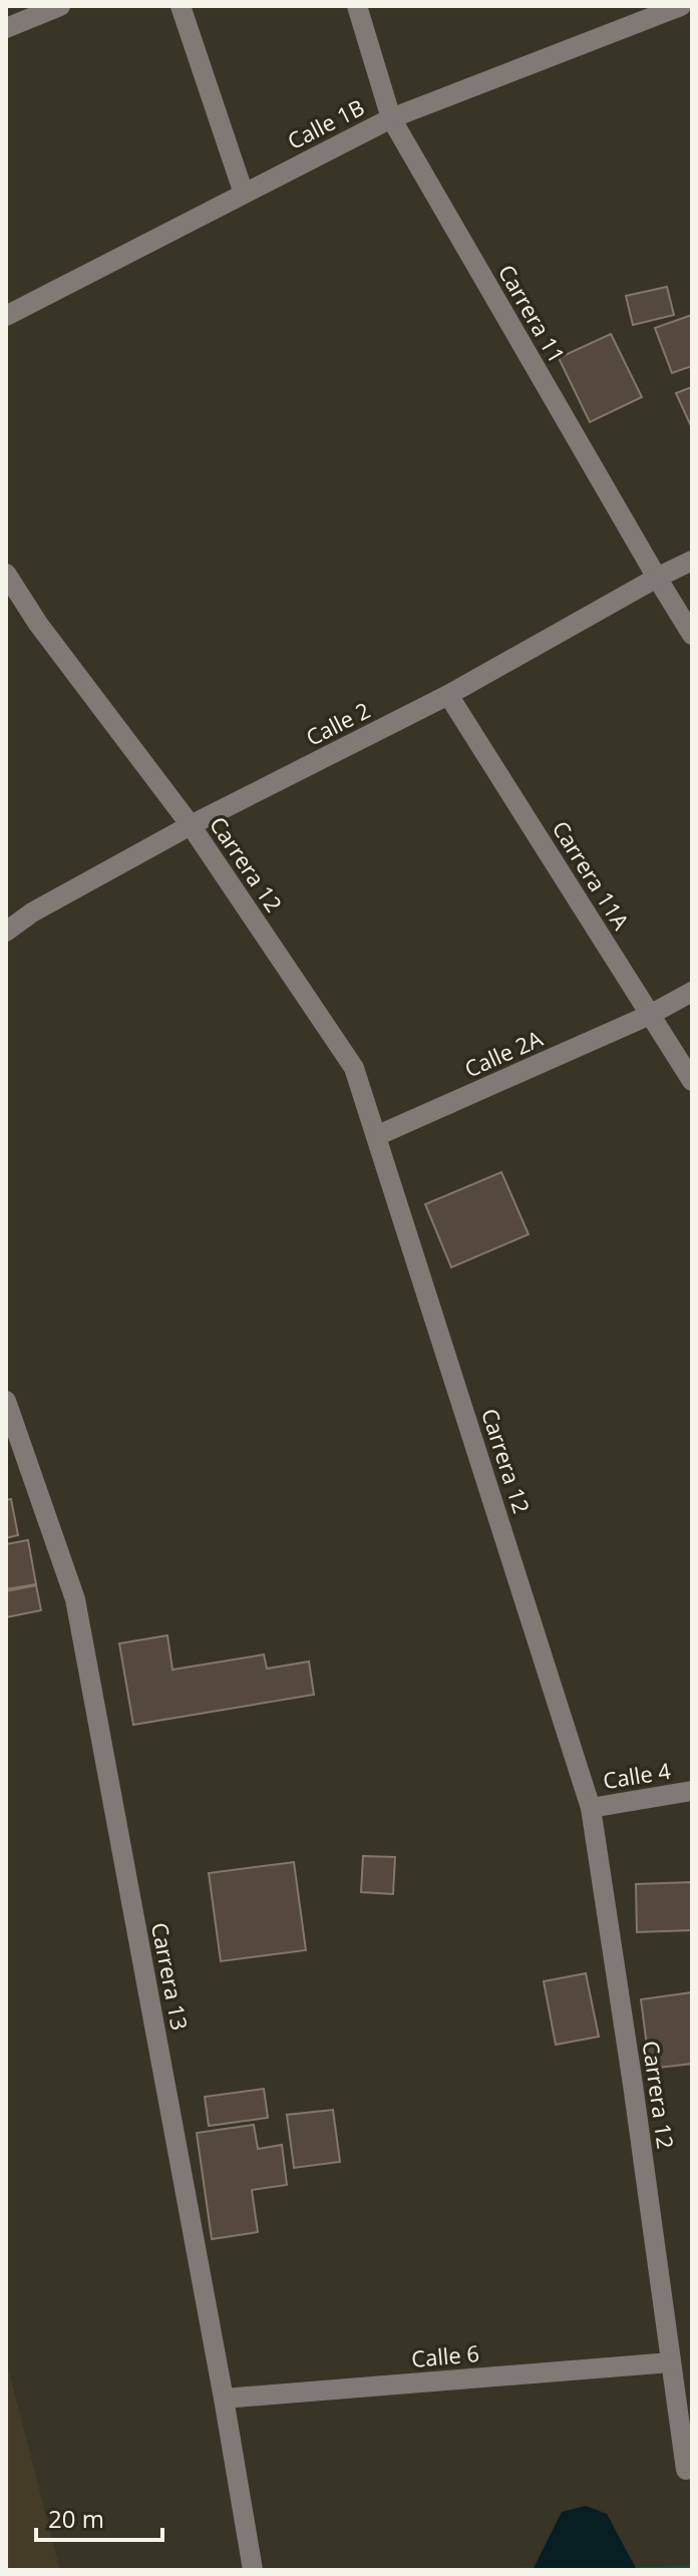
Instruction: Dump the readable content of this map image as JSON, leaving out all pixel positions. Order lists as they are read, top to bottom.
{
  "streets": {
    "street": [
      "Calle 1B",
      "Carrera 11",
      "Calle 2",
      "Carrera 12",
      "Carrera 11A",
      "Calle 2A",
      "Calle 4",
      "Carrera 13",
      "Calle 6"
    ]
  },
  "crossings": [
    ["Calle 1B", "Carrera 11"],
    ["Carrera 11", "Calle 2"],
    ["Calle 2", "Carrera 12"],
    ["Calle 2", "Carrera 11A"],
    ["Carrera 12", "Calle 2A"],
    ["Carrera 12", "Calle 4"],
    ["Carrera 12", "Calle 6"],
    ["Carrera 11A", "Calle 2A"],
    ["Carrera 13", "Calle 6"]
  ],
  "scale_bar": "20 m"
}
